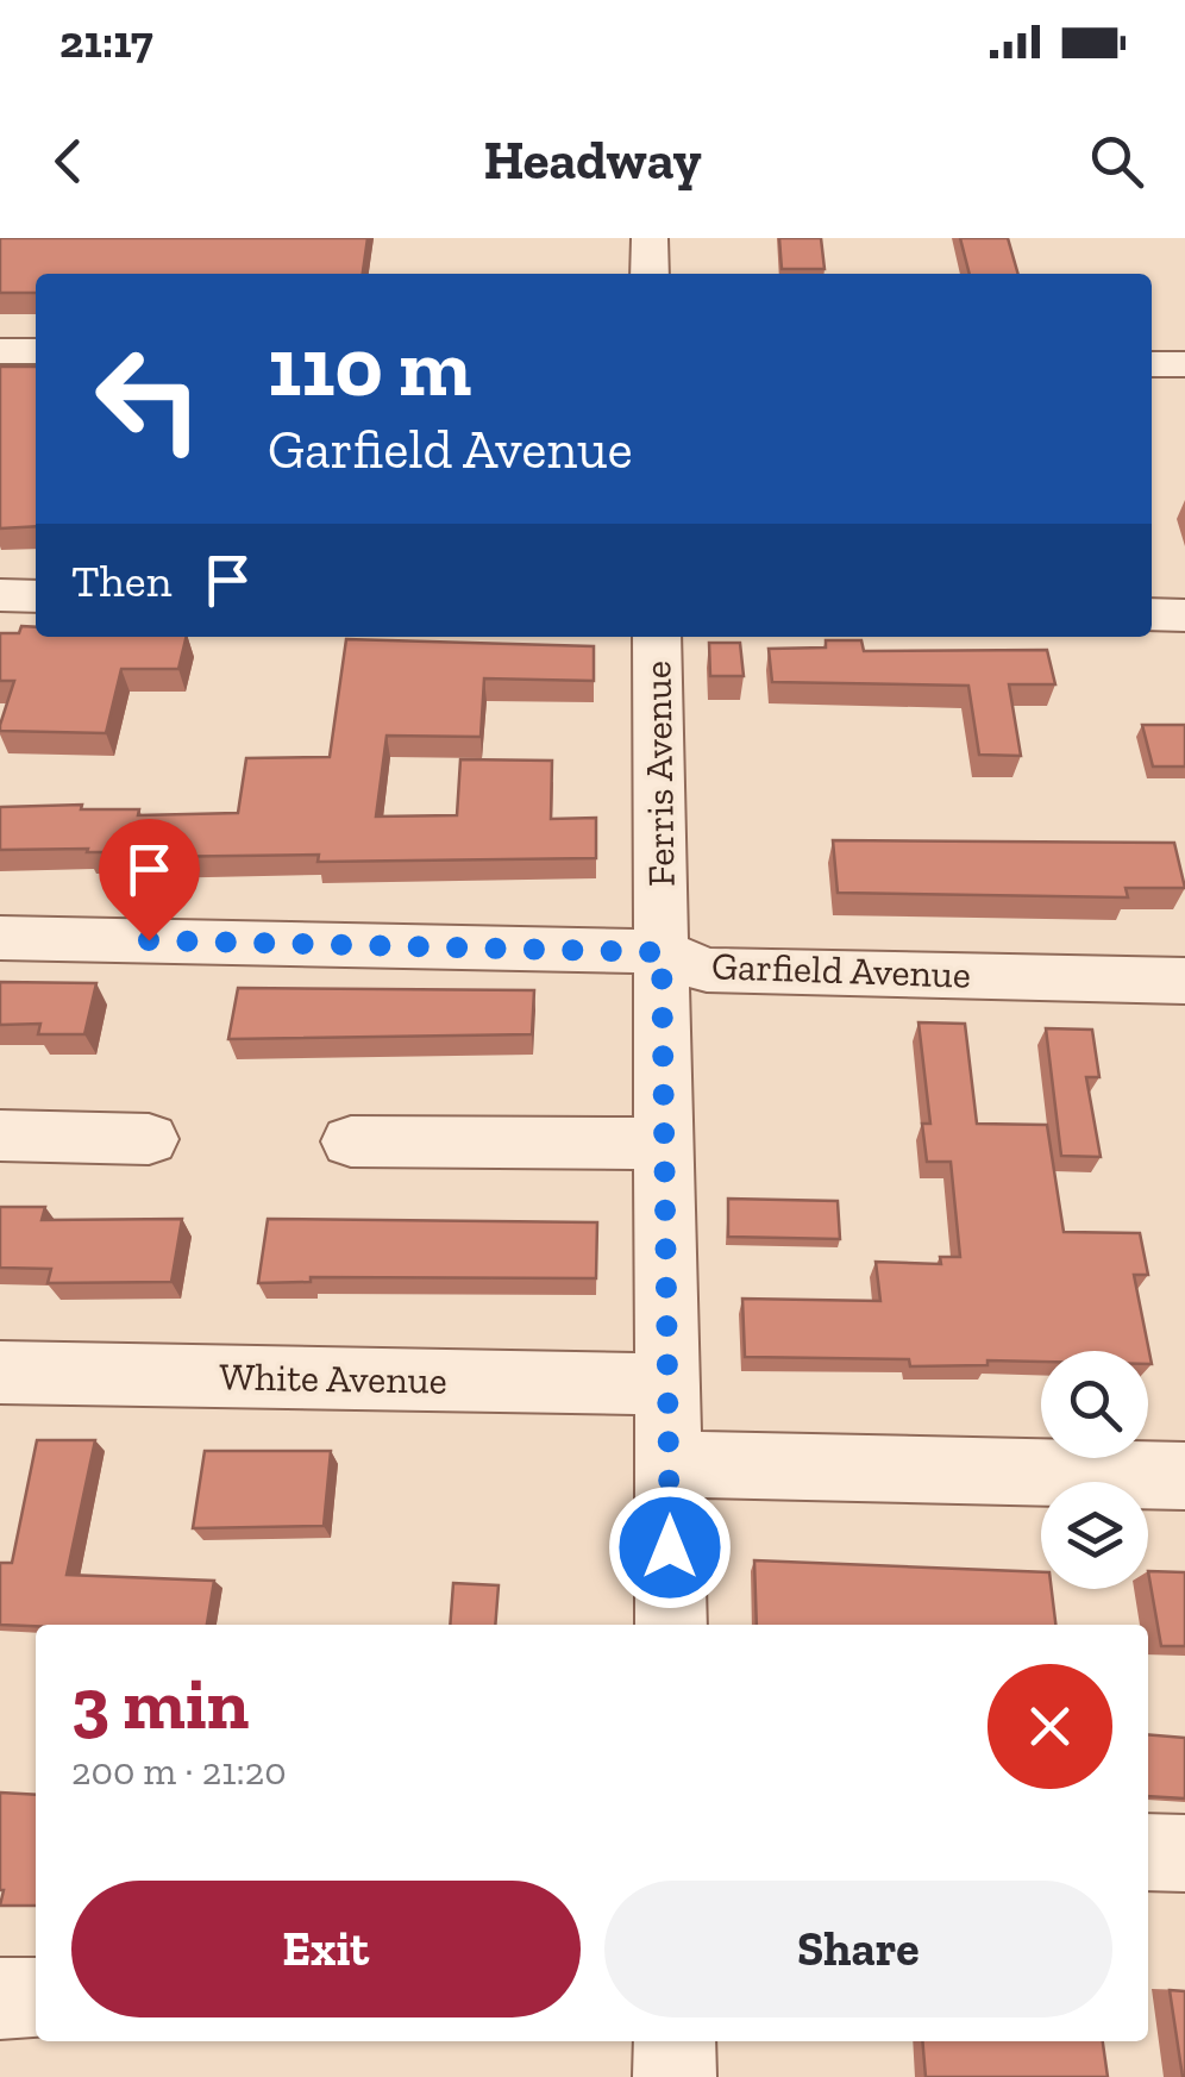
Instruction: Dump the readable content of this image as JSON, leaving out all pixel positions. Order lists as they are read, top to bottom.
{
  "streets": {
    "street": ["Ferris Avenue", "Garfield Avenue", "White Avenue"]
  },
  "crossings": [
    ["Ferris Avenue", "Garfield Avenue"],
    ["Ferris Avenue", "White Avenue"]
  ],
  "page": {
    "status": "21:17",
    "header": "Headway",
    "turn": ["110 m", "Garfield Avenue"],
    "then": "Then",
    "heading": ["3 min", "200 m · 21:20"],
    "buttons": ["Exit", "Share"]
  }
}
